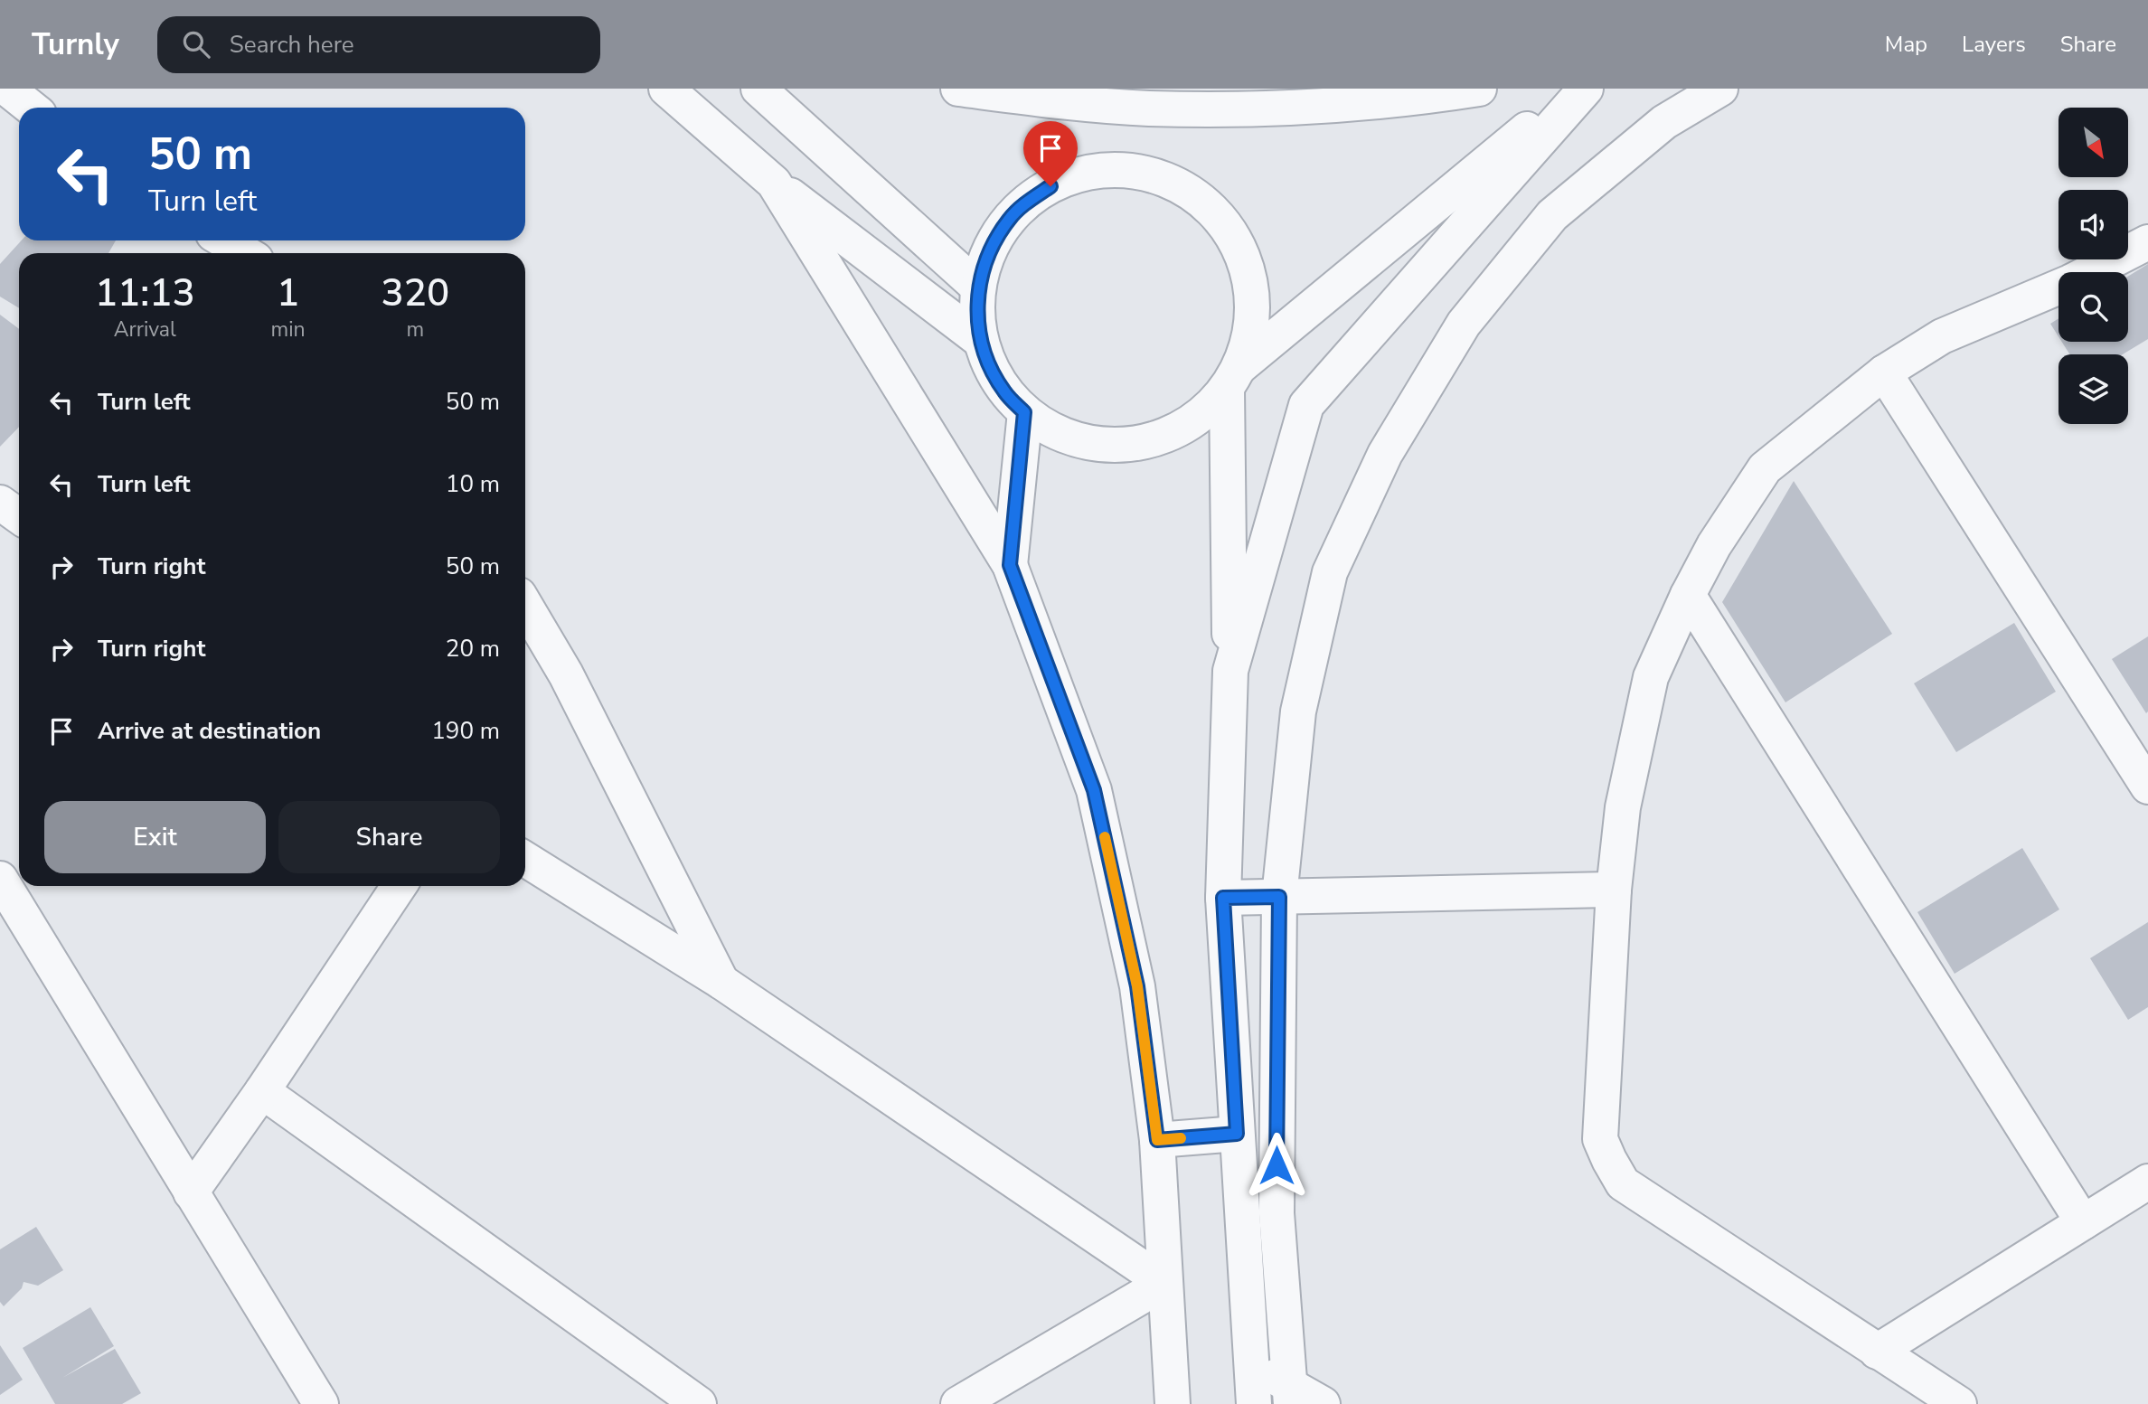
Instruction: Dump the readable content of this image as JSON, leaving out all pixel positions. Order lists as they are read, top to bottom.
{
  "north": "bottom right",
  "page": {
    "header": "Turnly",
    "search": "Search here",
    "nav": ["Map", "Layers", "Share"],
    "turn": ["50 m", "Turn left"],
    "eta": [
      "11:13",
      "Arrival",
      "1",
      "min",
      "320",
      "m"
    ],
    "list": [
      {
        "name": "Turn left",
        "value": "50 m"
      },
      {
        "name": "Turn left",
        "value": "10 m"
      },
      {
        "name": "Turn right",
        "value": "50 m"
      },
      {
        "name": "Turn right",
        "value": "20 m"
      },
      {
        "name": "Arrive at destination",
        "value": "190 m"
      }
    ],
    "buttons": ["Exit", "Share"]
  }
}
